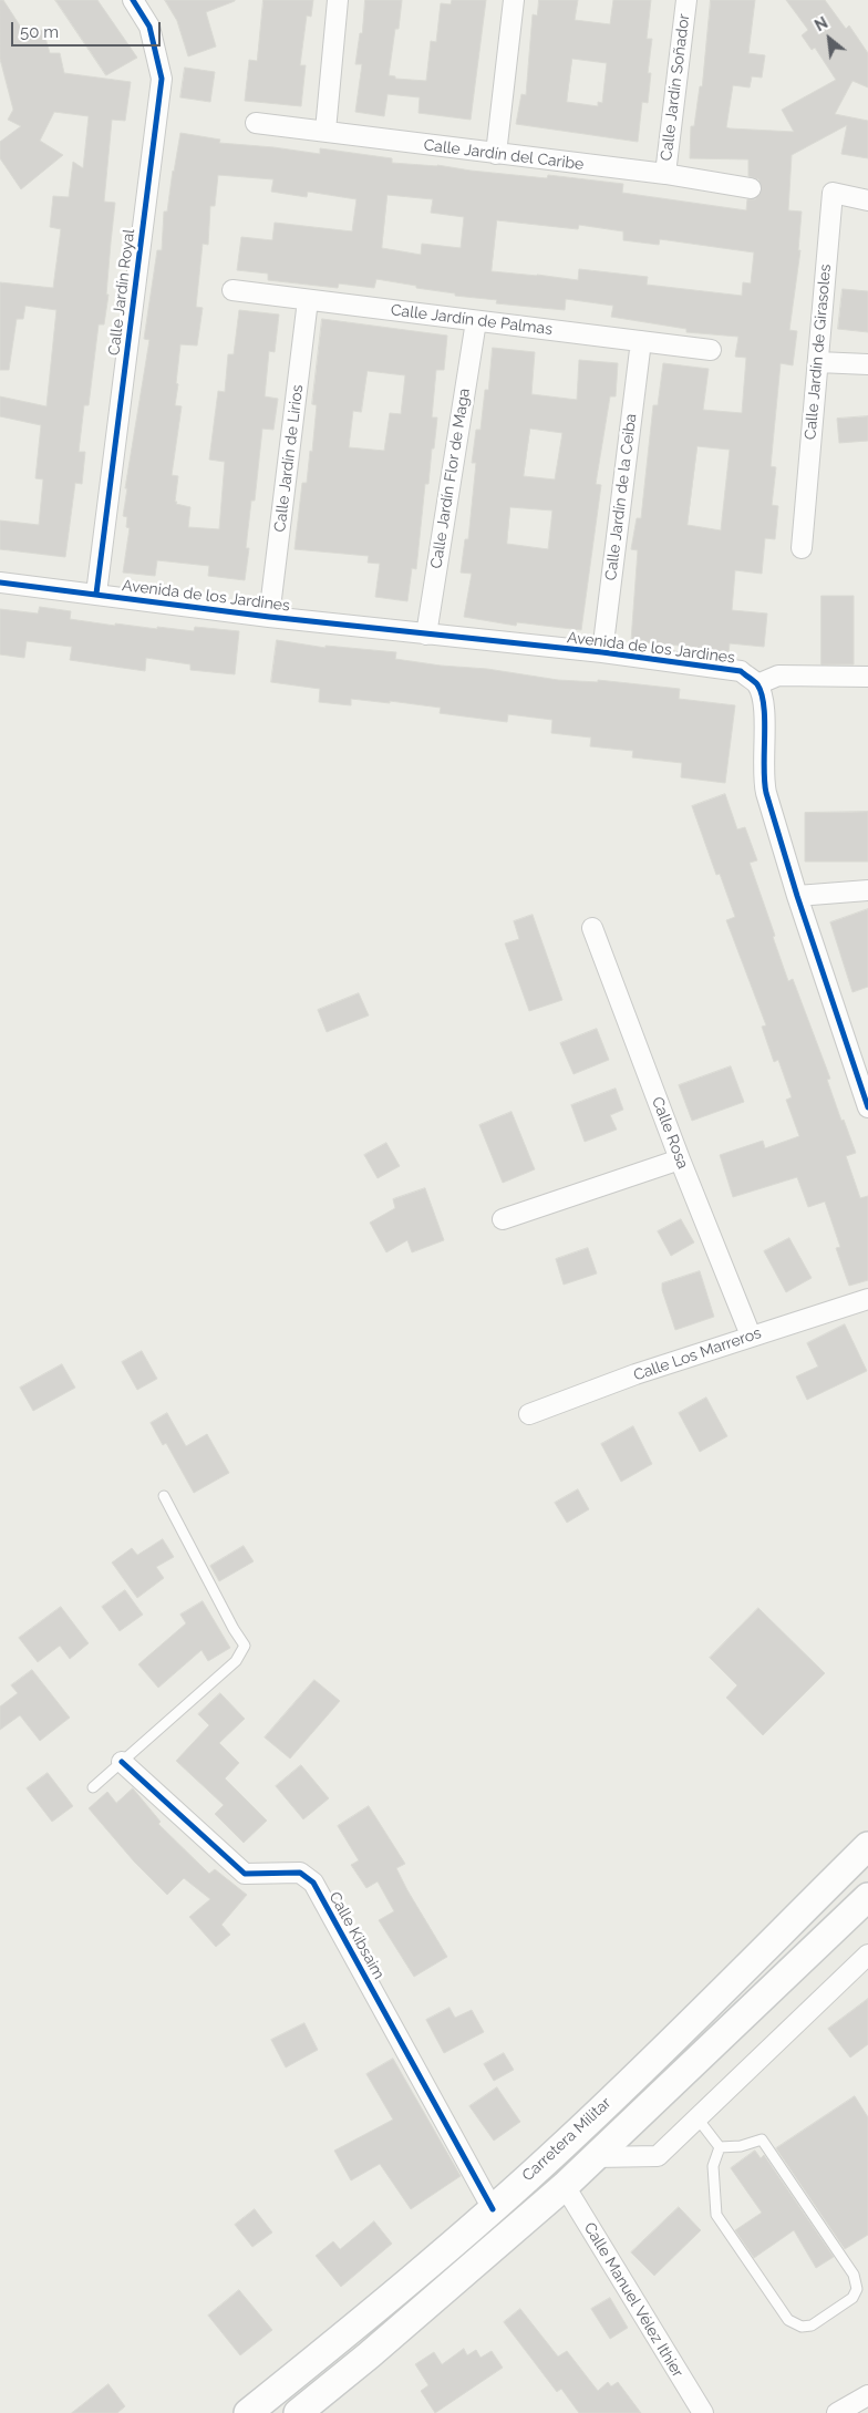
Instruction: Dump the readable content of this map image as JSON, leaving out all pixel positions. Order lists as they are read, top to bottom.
{
  "streets": {
    "main road": ["Carretera Militar"],
    "street": [
      "Calle Jardín Soñador",
      "Calle Jardín del Caribe",
      "Calle Jardín Royal",
      "Calle Jardín de Palmas",
      "Calle Jardín de Girasoles",
      "Calle Jardín de Lirios",
      "Calle Jardín Flor de Maga",
      "Calle Jardín de la Ceiba",
      "Avenida de los Jardines",
      "Calle Rosa",
      "Calle Los Marreros",
      "Calle Kibsaim",
      "Calle Manuel Vélez Ithier"
    ]
  },
  "crossings": [
    ["Calle Jardín Soñador", "Calle Jardín del Caribe"],
    ["Calle Jardín Royal", "Avenida de los Jardines"],
    ["Calle Jardín de Palmas", "Calle Jardín de Lirios"],
    ["Calle Jardín de Palmas", "Calle Jardín Flor de Maga"],
    ["Calle Jardín de Palmas", "Calle Jardín de la Ceiba"],
    ["Calle Jardín de Lirios", "Avenida de los Jardines"],
    ["Calle Jardín Flor de Maga", "Avenida de los Jardines"],
    ["Calle Jardín de la Ceiba", "Avenida de los Jardines"],
    ["Calle Rosa", "Calle Los Marreros"],
    ["Calle Kibsaim", "Carretera Militar"],
    ["Carretera Militar", "Calle Manuel Vélez Ithier"]
  ],
  "scale_bar": "50 m",
  "north": "top left"
}
